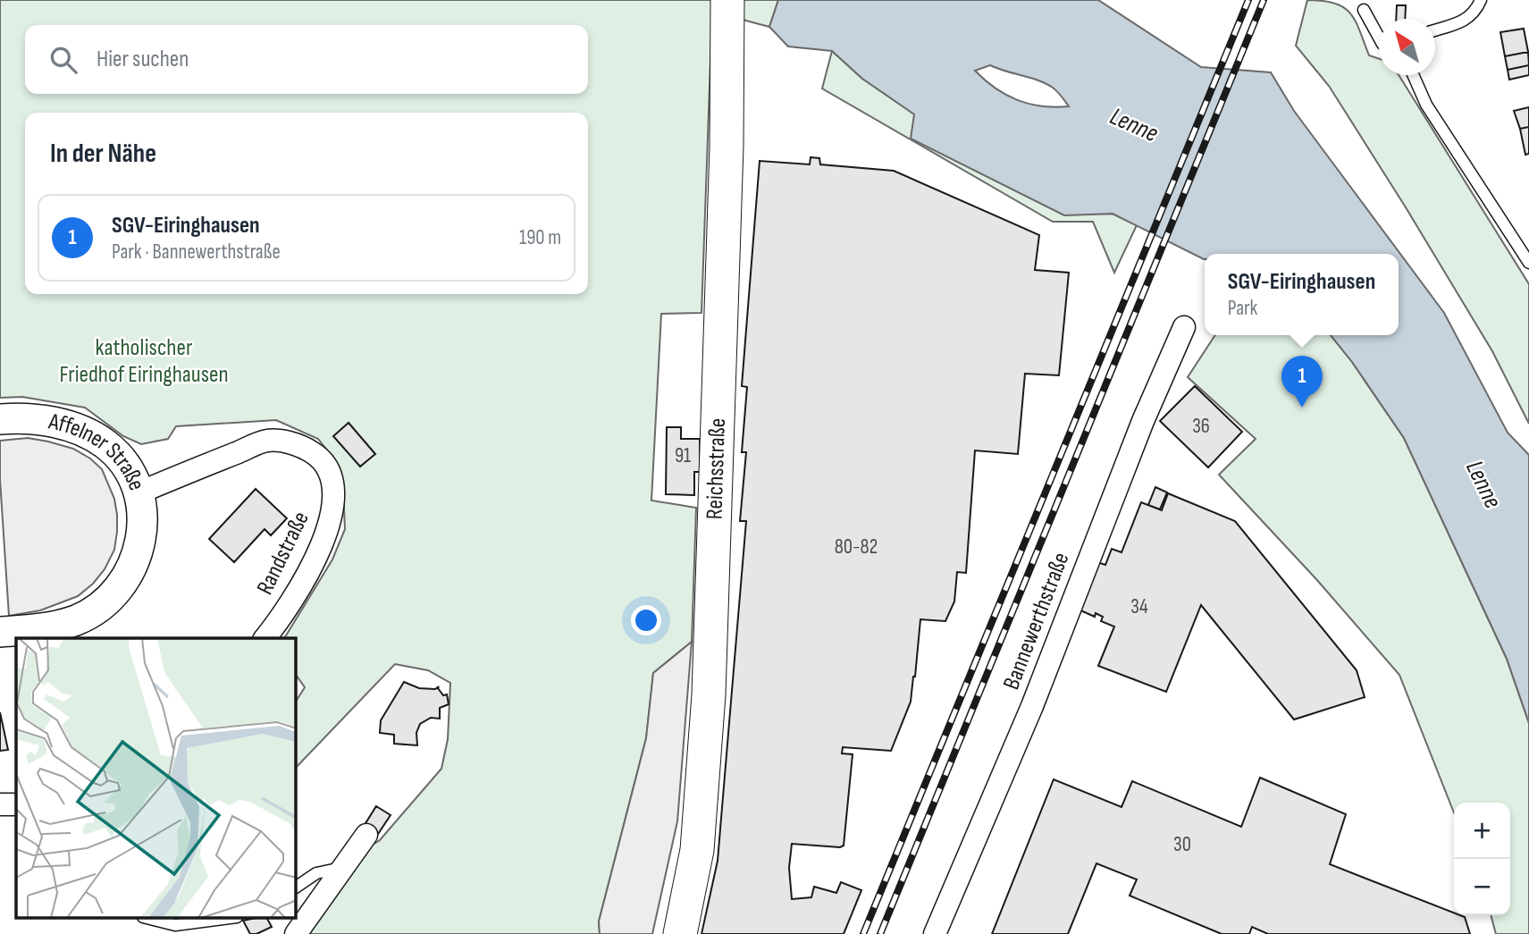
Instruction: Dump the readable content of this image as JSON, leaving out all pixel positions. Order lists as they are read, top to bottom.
{
  "streets": {
    "main road": ["Affelner Straße", "Reichsstraße"],
    "street": ["Randstraße", "Bannewerthstraße"]
  },
  "crossings": [
    ["Affelner Straße", "Randstraße"]
  ],
  "water": ["Lenne"],
  "parks": ["katholischer Friedhof Eiringhausen"],
  "house_numbers": [
    "36",
    "91",
    "80-82",
    "34",
    "30"
  ],
  "north": "top left",
  "page": {
    "search": "Hier suchen",
    "heading": "In der Nähe",
    "list": [
      {
        "mark": "1",
        "name": "SGV-Eiringhausen",
        "note": "Park · Bannewerthstraße",
        "value": "190 m"
      }
    ],
    "popup": ["SGV-Eiringhausen", "Park"],
    "pins": "1",
    "map_buttons": ["+", "−"]
  }
}
